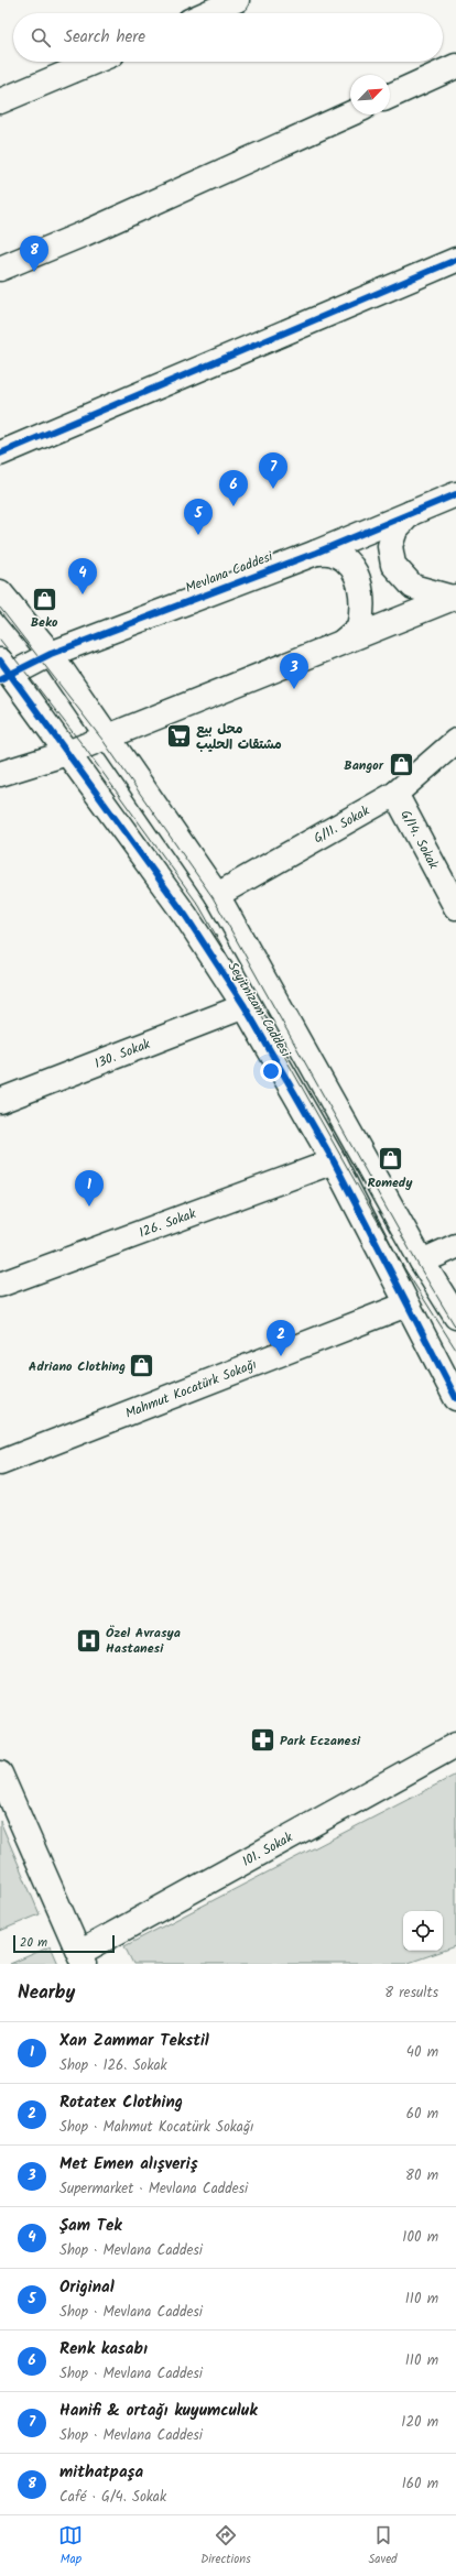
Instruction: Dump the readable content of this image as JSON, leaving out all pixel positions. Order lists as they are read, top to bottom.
{
  "streets": {
    "street": [
      "Mevlana Caddesi",
      "G/11. Sokak",
      "G/14. Sokak",
      "Seyitnizam Caddesi",
      "130. Sokak",
      "126. Sokak",
      "Mahmut Kocatürk Sokağı",
      "101. Sokak"
    ]
  },
  "crossings": [
    ["Mevlana Caddesi", "Seyitnizam Caddesi"],
    ["G/11. Sokak", "G/14. Sokak"],
    ["G/11. Sokak", "Seyitnizam Caddesi"],
    ["Seyitnizam Caddesi", "130. Sokak"],
    ["Seyitnizam Caddesi", "126. Sokak"],
    ["Seyitnizam Caddesi", "Mahmut Kocatürk Sokağı"]
  ],
  "places": {
    "shop": [
      "Beko",
      "Bangor",
      "Romedy",
      "Adriano Clothing"
    ],
    "supermarket": ["محل بيع مشتقات الحليب"],
    "hospital": ["Özel Avrasya Hastanesi"],
    "pharmacy": ["Park Eczanesi"]
  },
  "scale_bar": "20 m",
  "north": "top right",
  "page": {
    "search": "Search here",
    "pins": [
      "8",
      "7",
      "6",
      "5",
      "4",
      "3",
      "1",
      "2"
    ],
    "scale": "20 m",
    "heading": ["Nearby", "8 results"],
    "list": [
      {
        "mark": "1",
        "name": "Xan Zammar Tekstil",
        "note": "Shop · 126. Sokak",
        "value": "40 m"
      },
      {
        "mark": "2",
        "name": "Rotatex Clothing",
        "note": "Shop · Mahmut Kocatürk Sokağı",
        "value": "60 m"
      },
      {
        "mark": "3",
        "name": "Met Emen alışveriş",
        "note": "Supermarket · Mevlana Caddesi",
        "value": "80 m"
      },
      {
        "mark": "4",
        "name": "Şam Tek",
        "note": "Shop · Mevlana Caddesi",
        "value": "100 m"
      },
      {
        "mark": "5",
        "name": "Original",
        "note": "Shop · Mevlana Caddesi",
        "value": "110 m"
      },
      {
        "mark": "6",
        "name": "Renk kasabı",
        "note": "Shop · Mevlana Caddesi",
        "value": "110 m"
      },
      {
        "mark": "7",
        "name": "Hanifi & ortağı kuyumculuk",
        "note": "Shop · Mevlana Caddesi",
        "value": "120 m"
      },
      {
        "mark": "8",
        "name": "mithatpaşa",
        "note": "Café · G/4. Sokak",
        "value": "160 m"
      }
    ],
    "nav": ["Map", "Directions", "Saved"]
  }
}
